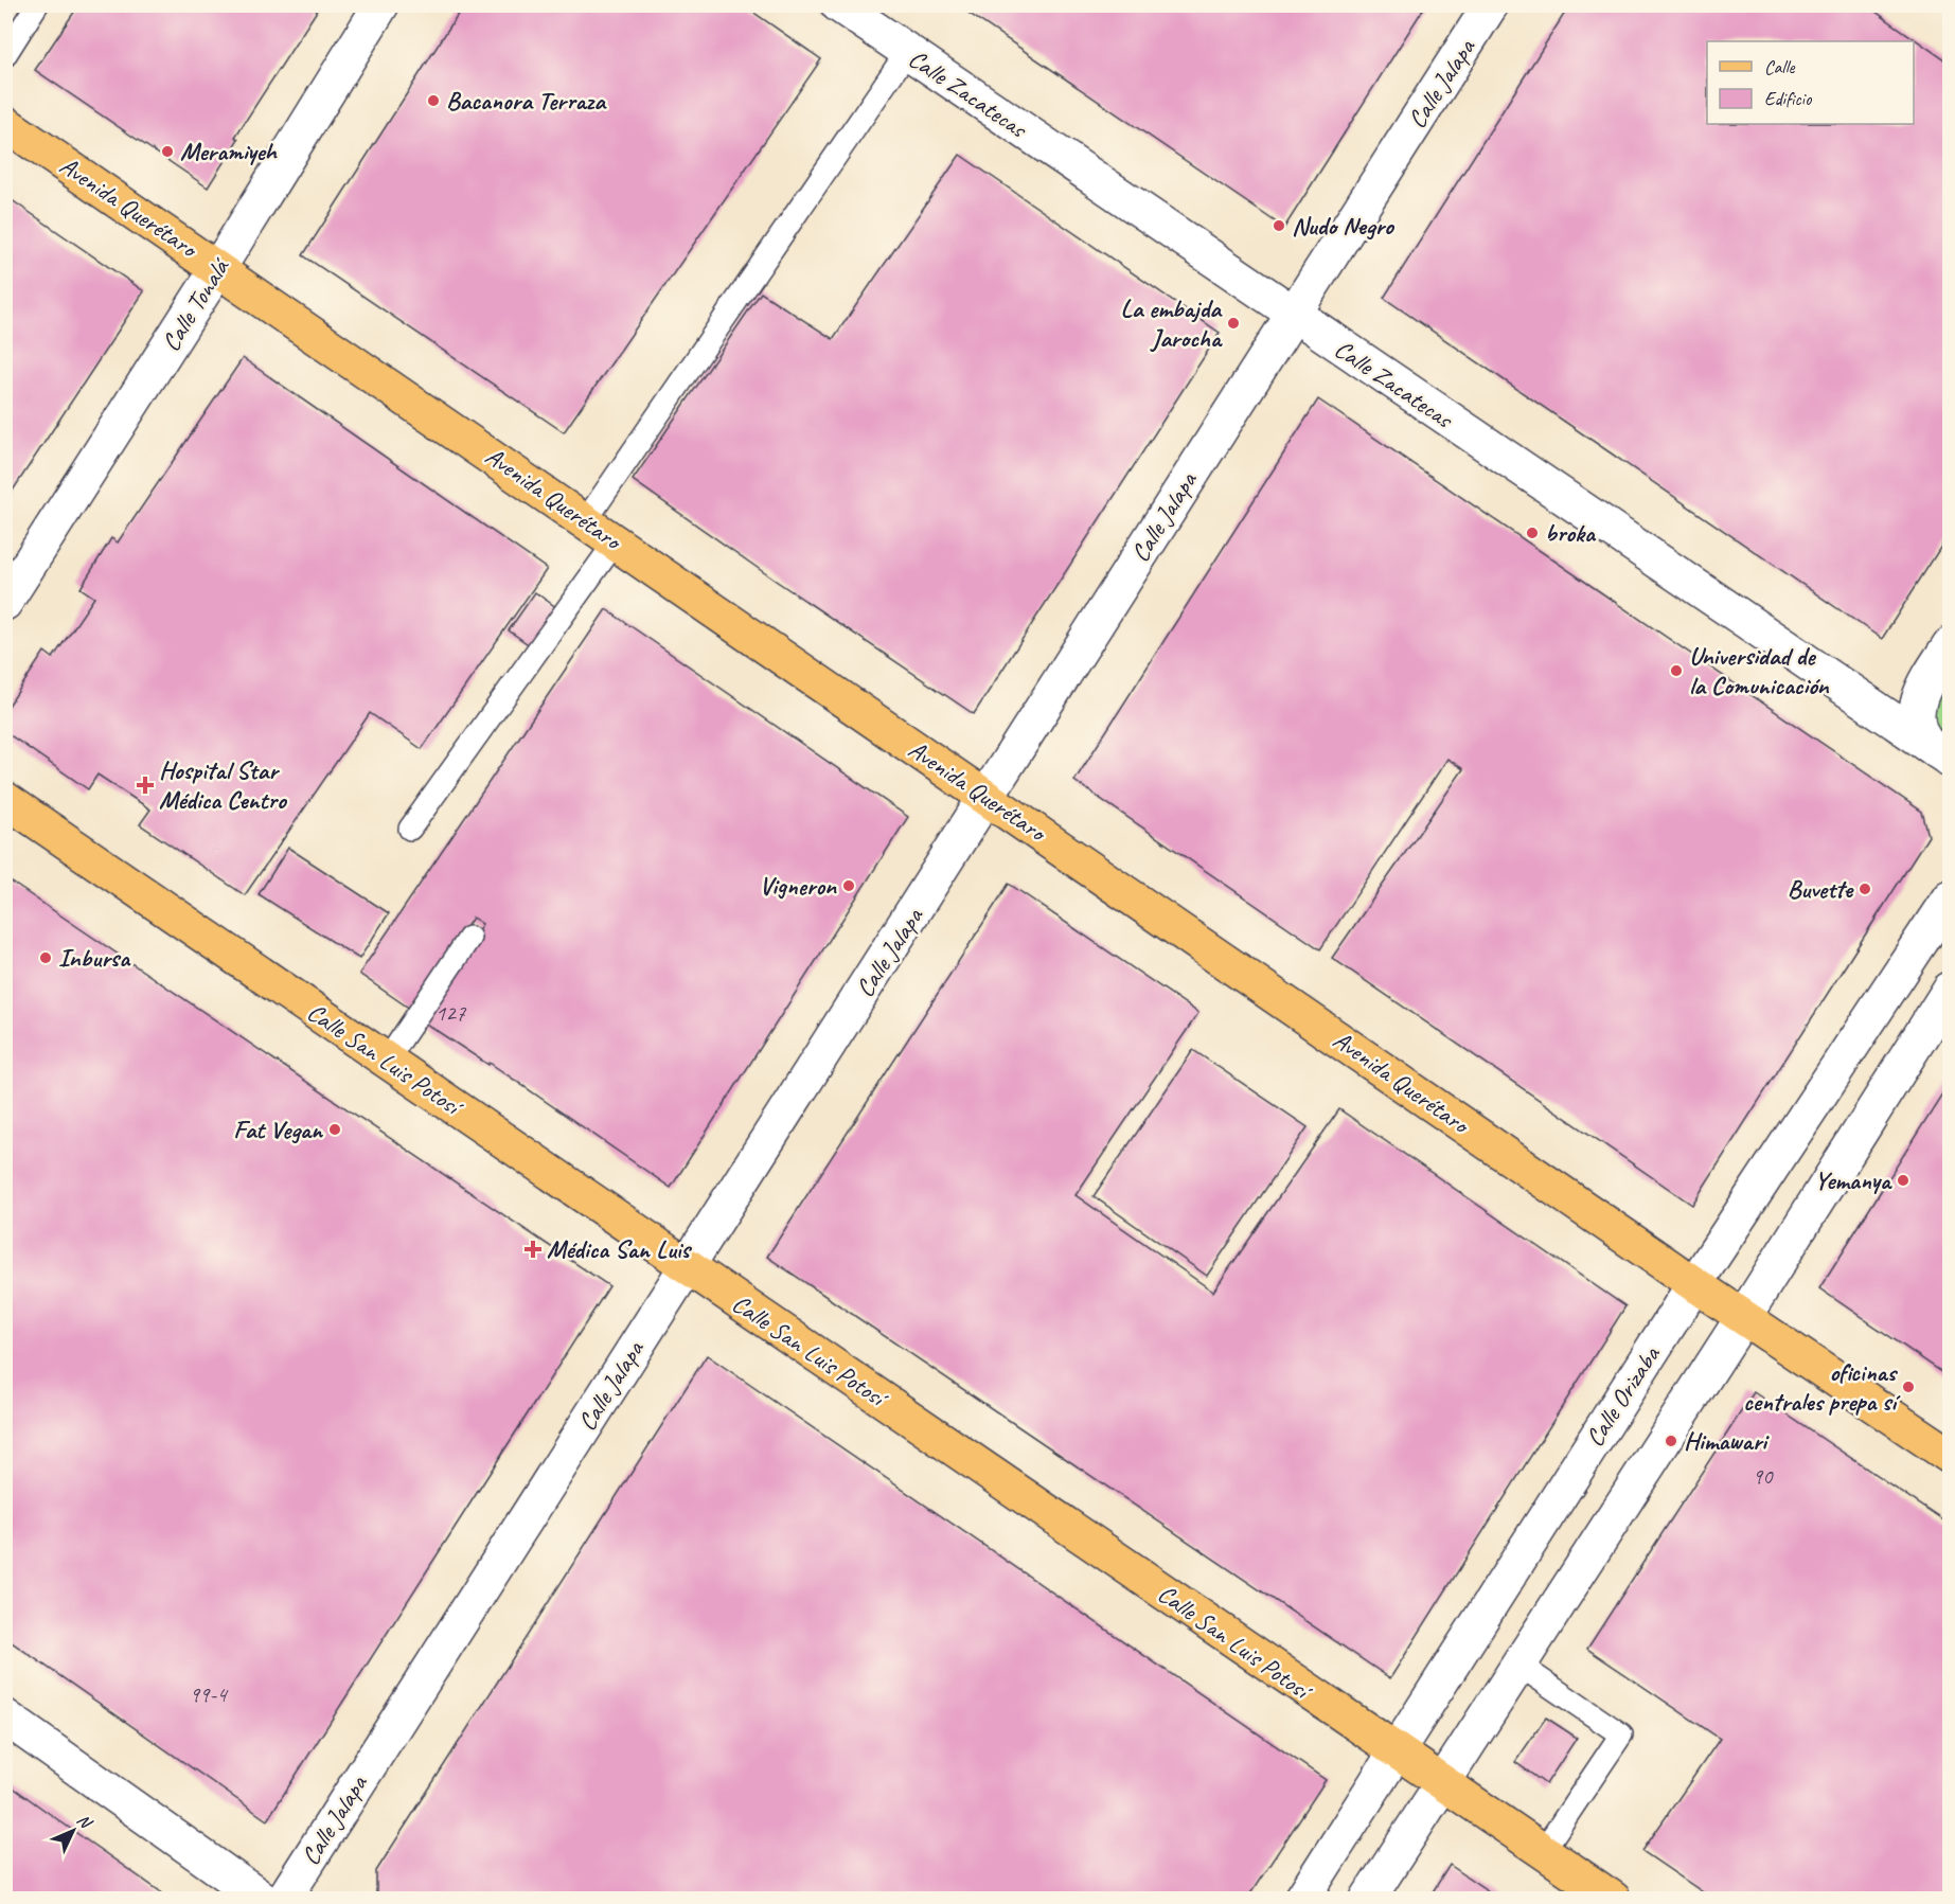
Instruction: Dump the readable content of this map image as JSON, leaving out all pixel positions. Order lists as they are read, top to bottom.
{
  "streets": {
    "main road": ["Avenida Querétaro", "Calle San Luis Potosí"],
    "street": [
      "Calle Jalapa",
      "Calle Zacatecas",
      "Calle Tonalá",
      "Calle Orizaba"
    ]
  },
  "crossings": [
    ["Calle Jalapa", "Calle Zacatecas"],
    ["Calle Jalapa", "Avenida Querétaro"],
    ["Calle Jalapa", "Calle San Luis Potosí"],
    ["Avenida Querétaro", "Calle Tonalá"],
    ["Avenida Querétaro", "Calle Orizaba"],
    ["Calle San Luis Potosí", "Calle Orizaba"]
  ],
  "places": {
    "other": [
      "Bacanora Terraza",
      "Meramiyeh",
      "Nudo Negro",
      "La embajda Jarocha",
      "broka",
      "Universidad de la Comunicación",
      "Vigneron",
      "Buvette",
      "Inbursa",
      "Fat Vegan",
      "Yemanya",
      "oficinas centrales prepa sí",
      "Himawari"
    ],
    "health": ["Hospital Star Médica Centro", "Médica San Luis"]
  },
  "house_numbers": ["127", "90", "99-4"],
  "legend": ["Calle", "Edificio"],
  "north": "top right"
}
